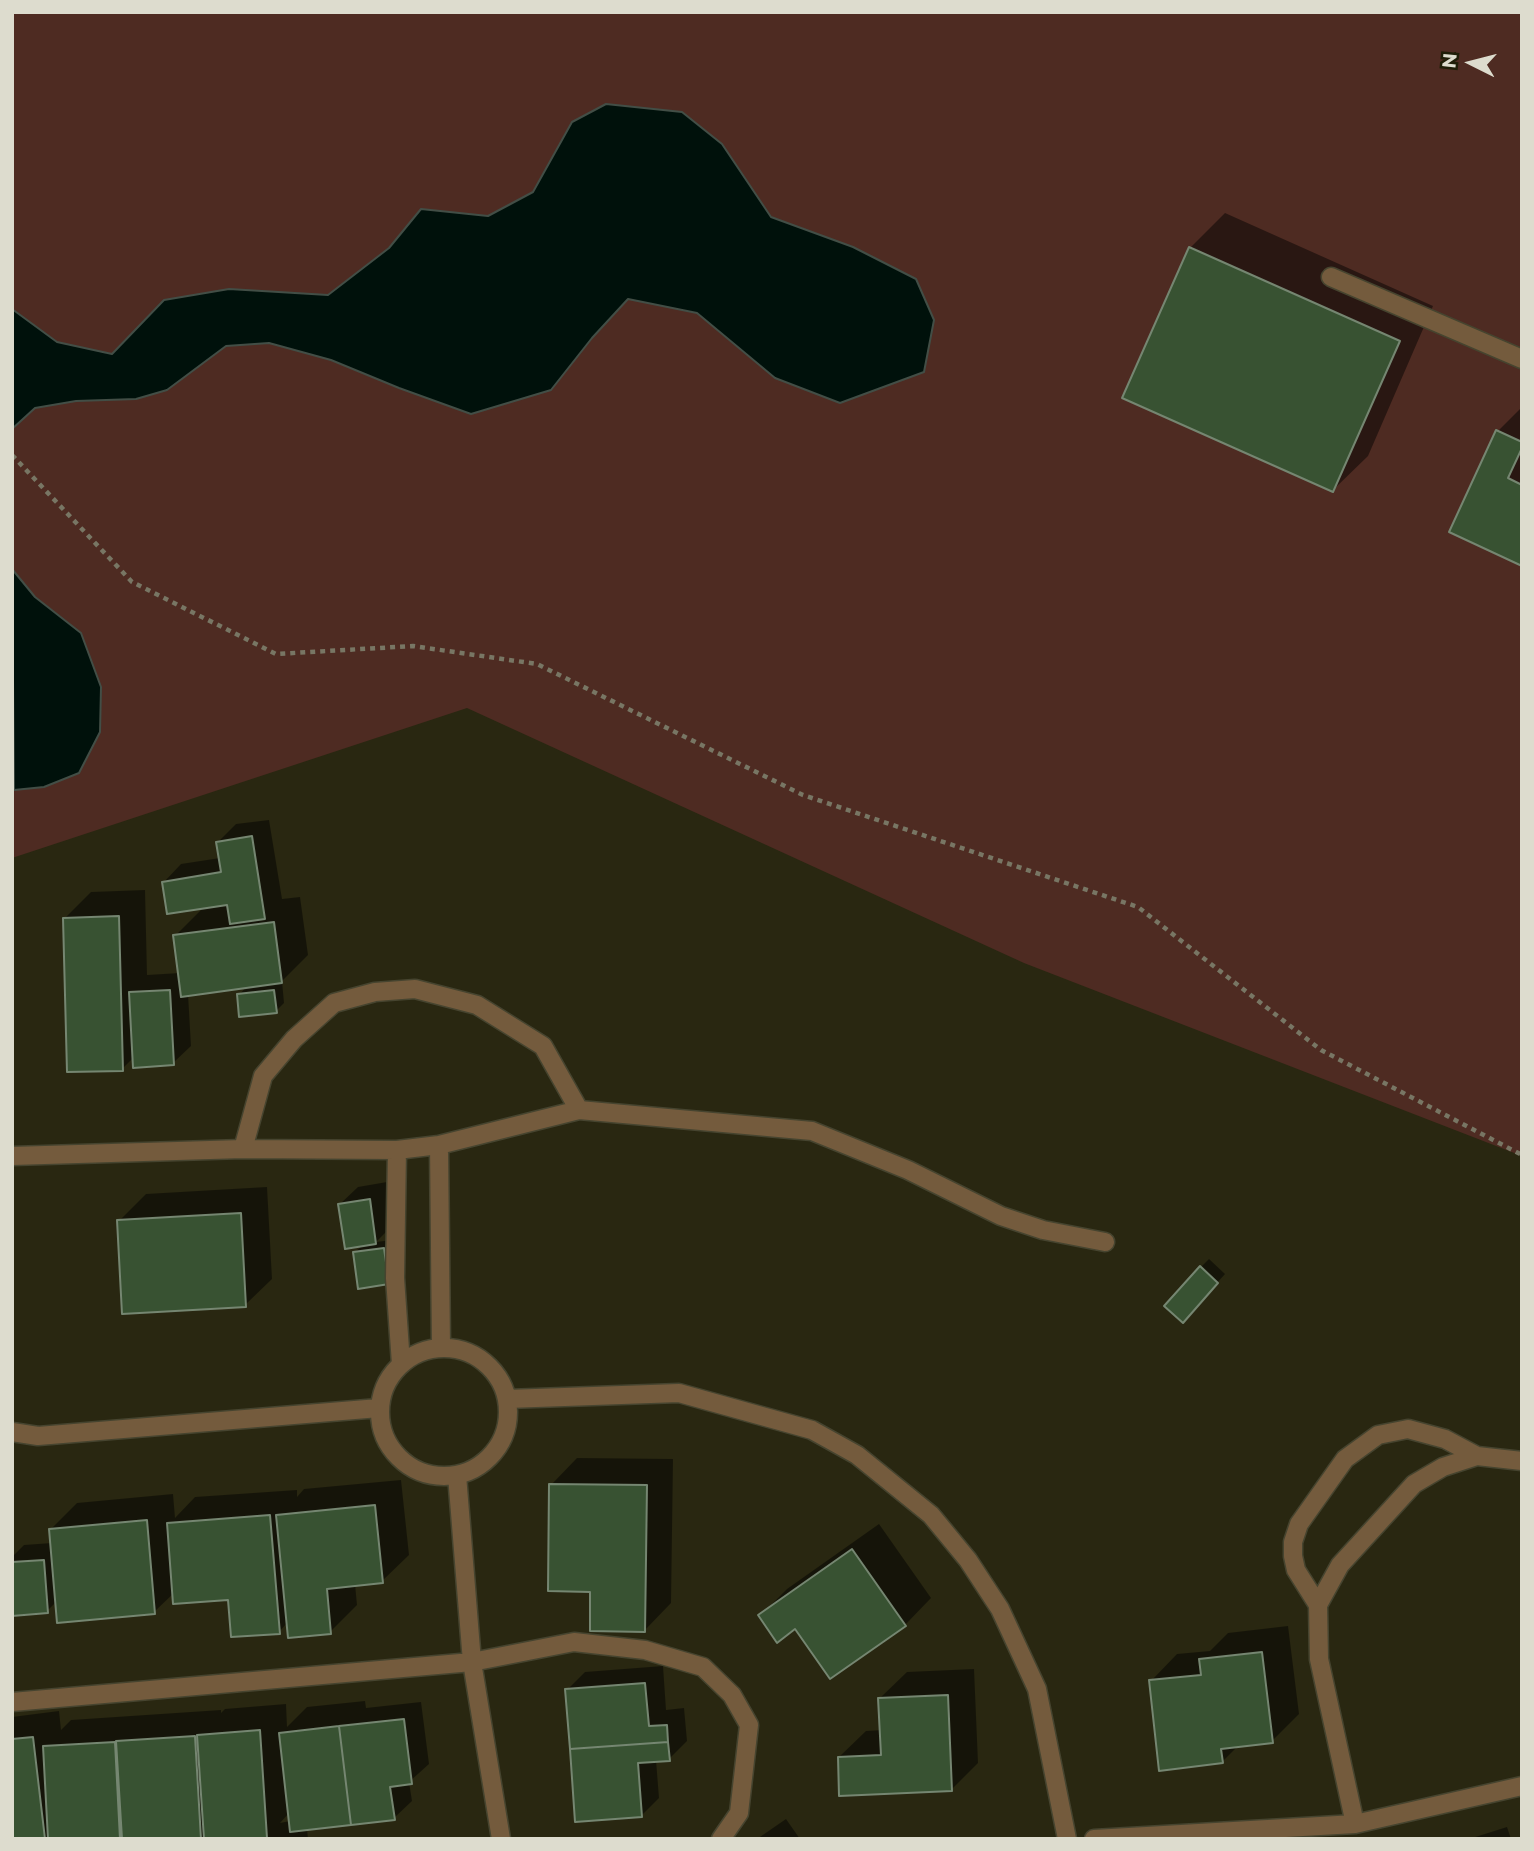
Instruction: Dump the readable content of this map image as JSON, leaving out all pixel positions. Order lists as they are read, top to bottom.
{
  "north": "left"
}
